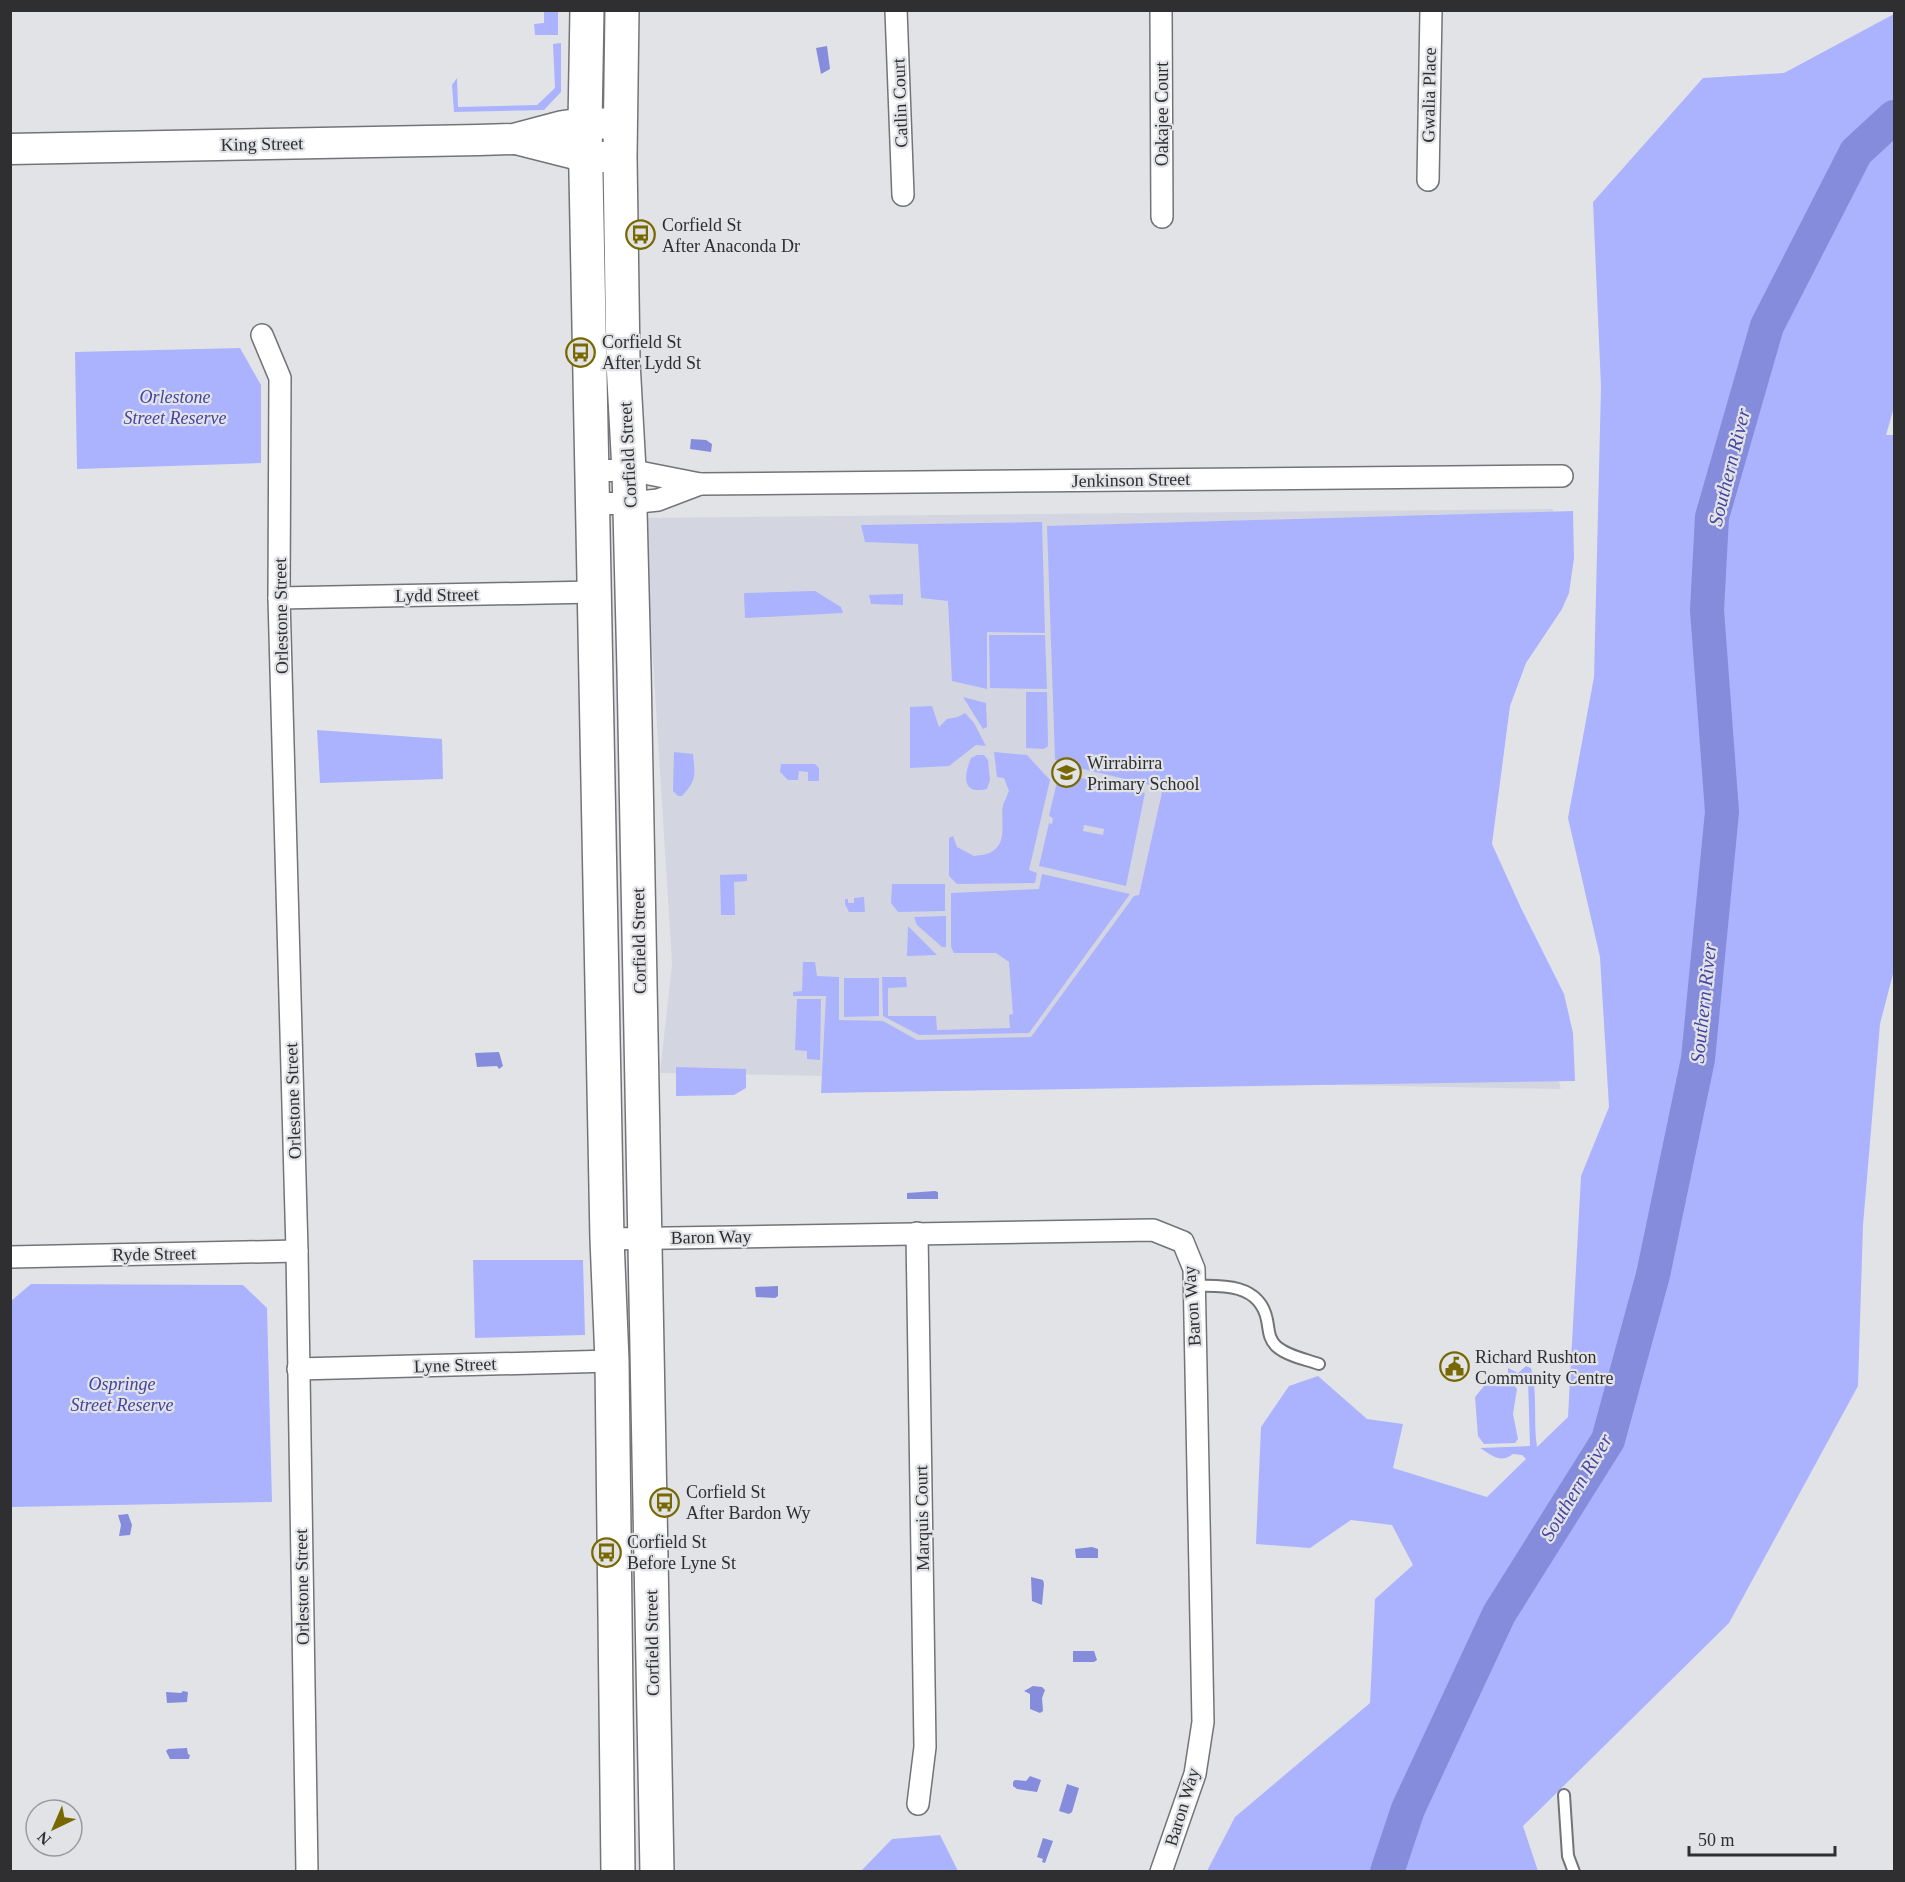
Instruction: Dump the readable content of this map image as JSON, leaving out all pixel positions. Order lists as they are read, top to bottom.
{
  "streets": {
    "main road": ["King Street", "Corfield Street"],
    "street": [
      "Gwalia Place",
      "Catlin Court",
      "Oakajee Court",
      "Jenkinson Street",
      "Lydd Street",
      "Orlestone Street",
      "Baron Way",
      "Ryde Street",
      "Lyne Street",
      "Marquis Court"
    ]
  },
  "crossings": [
    ["King Street", "Corfield Street"],
    ["Corfield Street", "Jenkinson Street"],
    ["Corfield Street", "Lydd Street"],
    ["Corfield Street", "Baron Way"],
    ["Corfield Street", "Lyne Street"],
    ["Lydd Street", "Orlestone Street"],
    ["Orlestone Street", "Ryde Street"],
    ["Orlestone Street", "Lyne Street"],
    ["Baron Way", "Marquis Court"]
  ],
  "water": ["Southern River"],
  "parks": ["Orlestone Street Reserve", "Ospringe Street Reserve"],
  "places": {
    "bus stop": [
      "Corfield St After Anaconda Dr",
      "Corfield St After Lydd St",
      "Corfield St After Bardon Wy",
      "Corfield St Before Lyne St"
    ],
    "school or university": ["Wirrabirra Primary School"],
    "public building": ["Richard Rushton Community Centre"]
  },
  "scale_bar": "50 m",
  "north": "bottom left"
}
